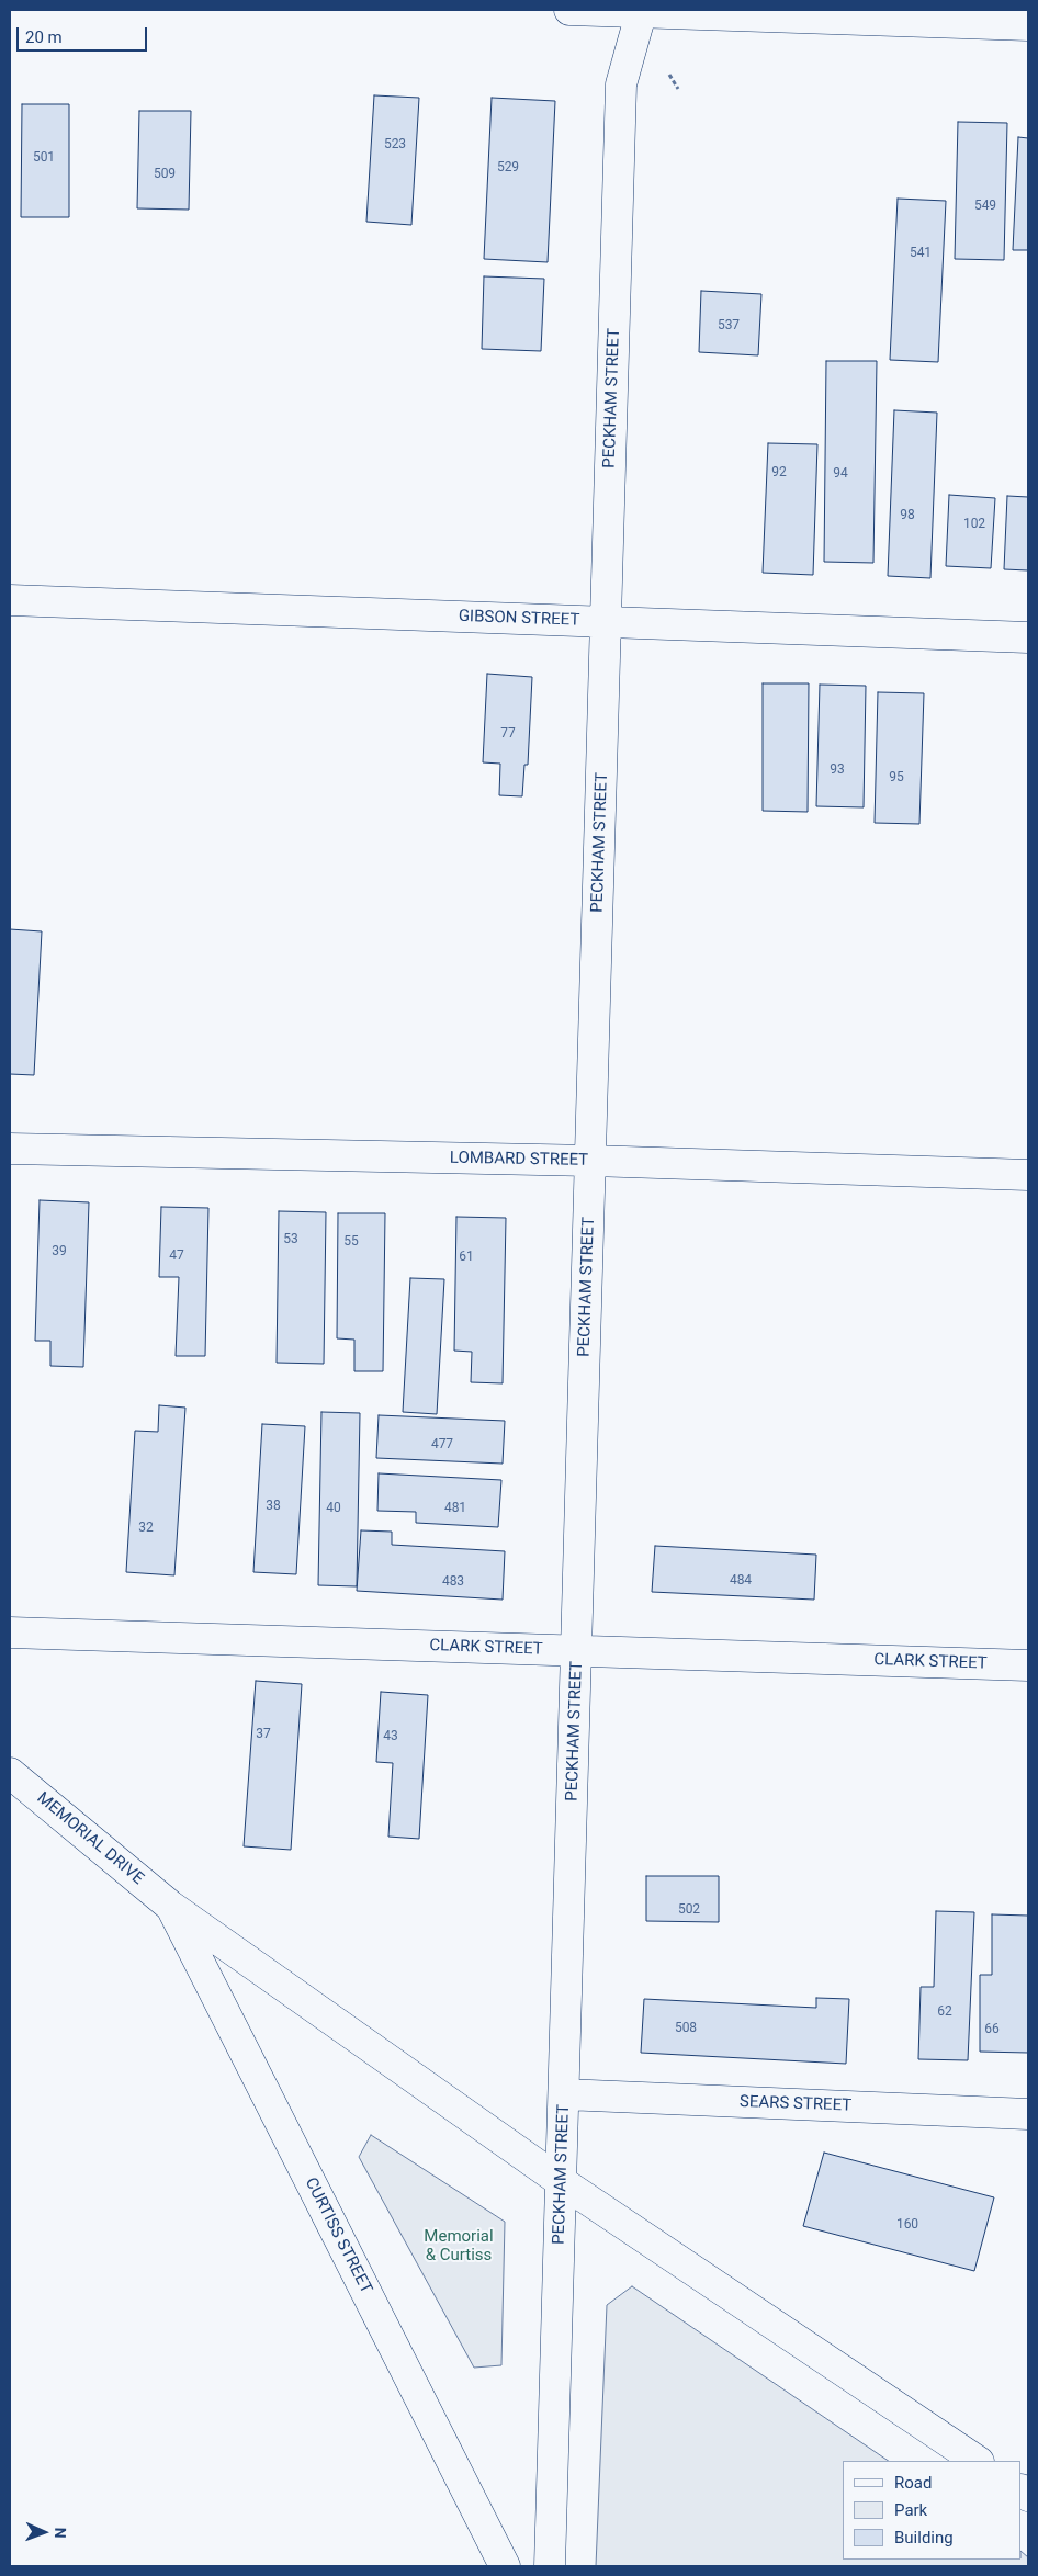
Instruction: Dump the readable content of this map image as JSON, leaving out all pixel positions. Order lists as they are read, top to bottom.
{
  "streets": {
    "street": [
      "PECKHAM STREET",
      "GIBSON STREET",
      "LOMBARD STREET",
      "CLARK STREET",
      "MEMORIAL DRIVE",
      "SEARS STREET",
      "CURTISS STREET"
    ]
  },
  "crossings": [
    ["PECKHAM STREET", "GIBSON STREET"],
    ["PECKHAM STREET", "LOMBARD STREET"],
    ["PECKHAM STREET", "CLARK STREET"],
    ["PECKHAM STREET", "MEMORIAL DRIVE"],
    ["PECKHAM STREET", "SEARS STREET"],
    ["MEMORIAL DRIVE", "CURTISS STREET"]
  ],
  "parks": ["Memorial & Curtiss"],
  "house_numbers": [
    "523",
    "501",
    "529",
    "509",
    "549",
    "541",
    "537",
    "92",
    "94",
    "98",
    "102",
    "77",
    "93",
    "95",
    "53",
    "55",
    "39",
    "47",
    "61",
    "477",
    "38",
    "40",
    "481",
    "32",
    "484",
    "483",
    "37",
    "43",
    "502",
    "62",
    "508",
    "66",
    "160"
  ],
  "legend": ["Road", "Park", "Building"],
  "scale_bar": "20 m",
  "north": "right"
}
